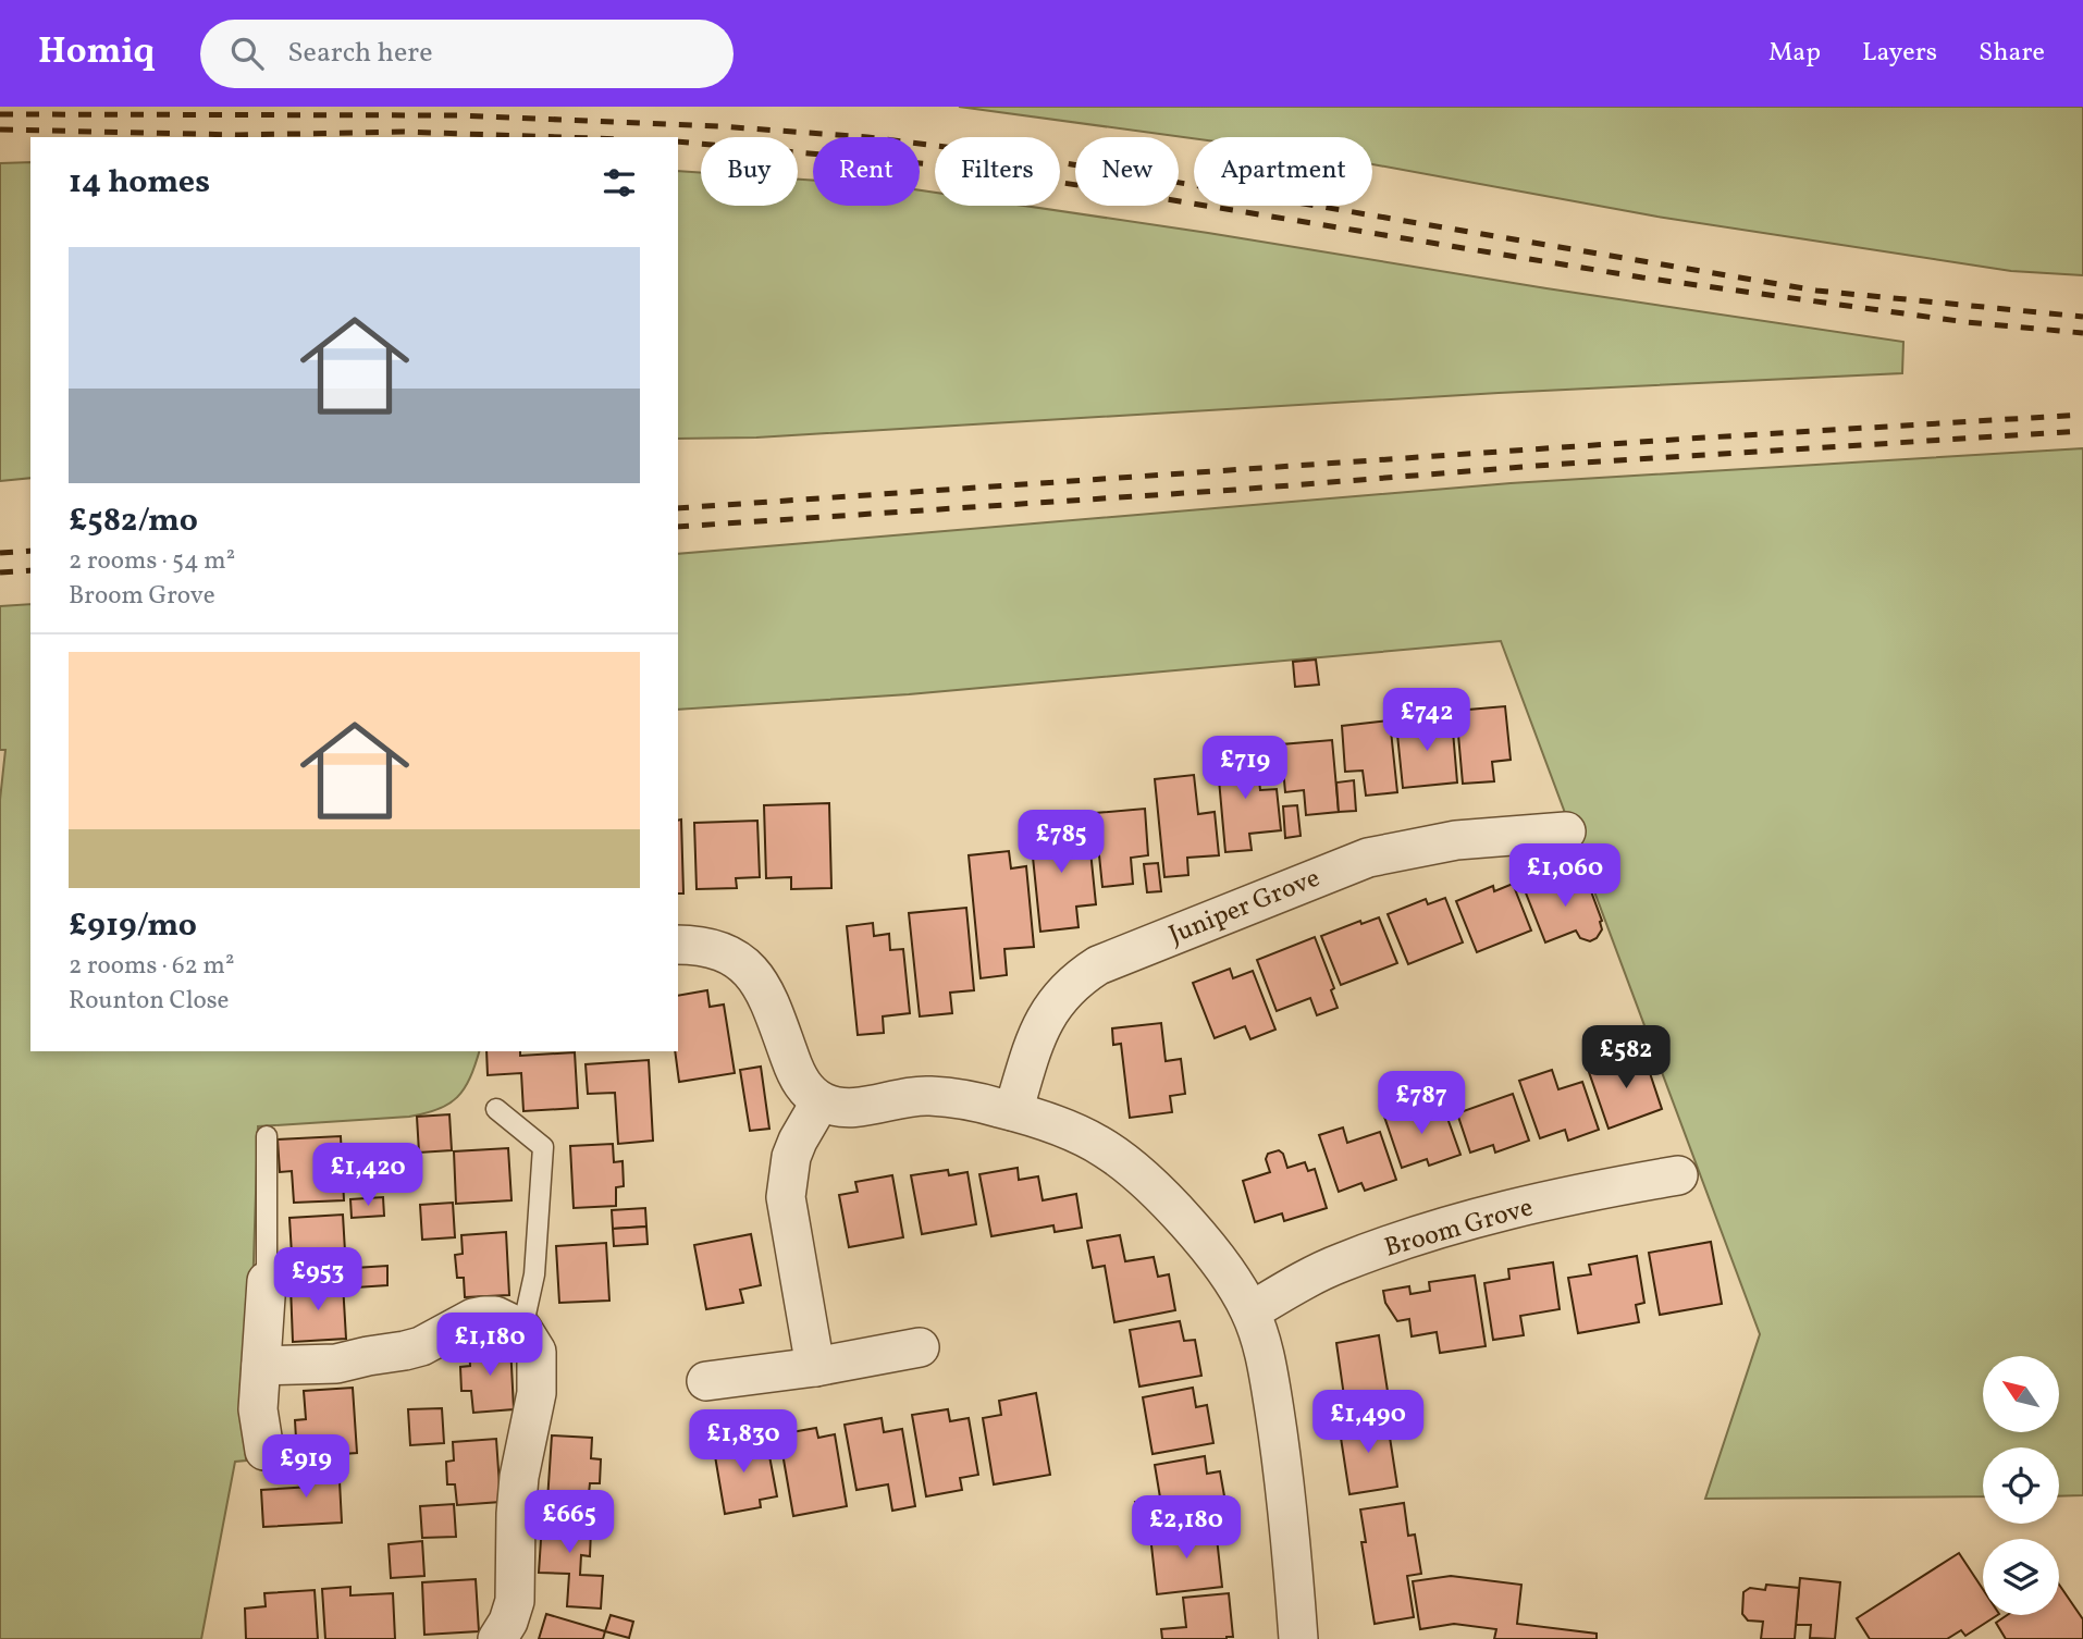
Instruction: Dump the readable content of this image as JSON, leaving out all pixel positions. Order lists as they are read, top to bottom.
{
  "streets": {
    "street": ["Juniper Grove", "Broom Grove"]
  },
  "north": "top left",
  "page": {
    "header": "Homiq",
    "search": "Search here",
    "nav": ["Map", "Layers", "Share"],
    "chip": [
      "Buy",
      "Rent",
      "Filters",
      "New",
      "Apartment"
    ],
    "heading": "14 homes",
    "list": [
      {
        "name": "£582/mo",
        "note": "2 rooms · 54 m² · Broom Grove"
      },
      {
        "name": "£919/mo",
        "note": "2 rooms · 62 m² · Rounton Close"
      }
    ],
    "price": [
      "£742",
      "£719",
      "£785",
      "£1,060",
      "£582",
      "£787",
      "£1,420",
      "£953",
      "£1,180",
      "£1,490",
      "£1,830",
      "£919",
      "£665",
      "£2,180"
    ]
  }
}
